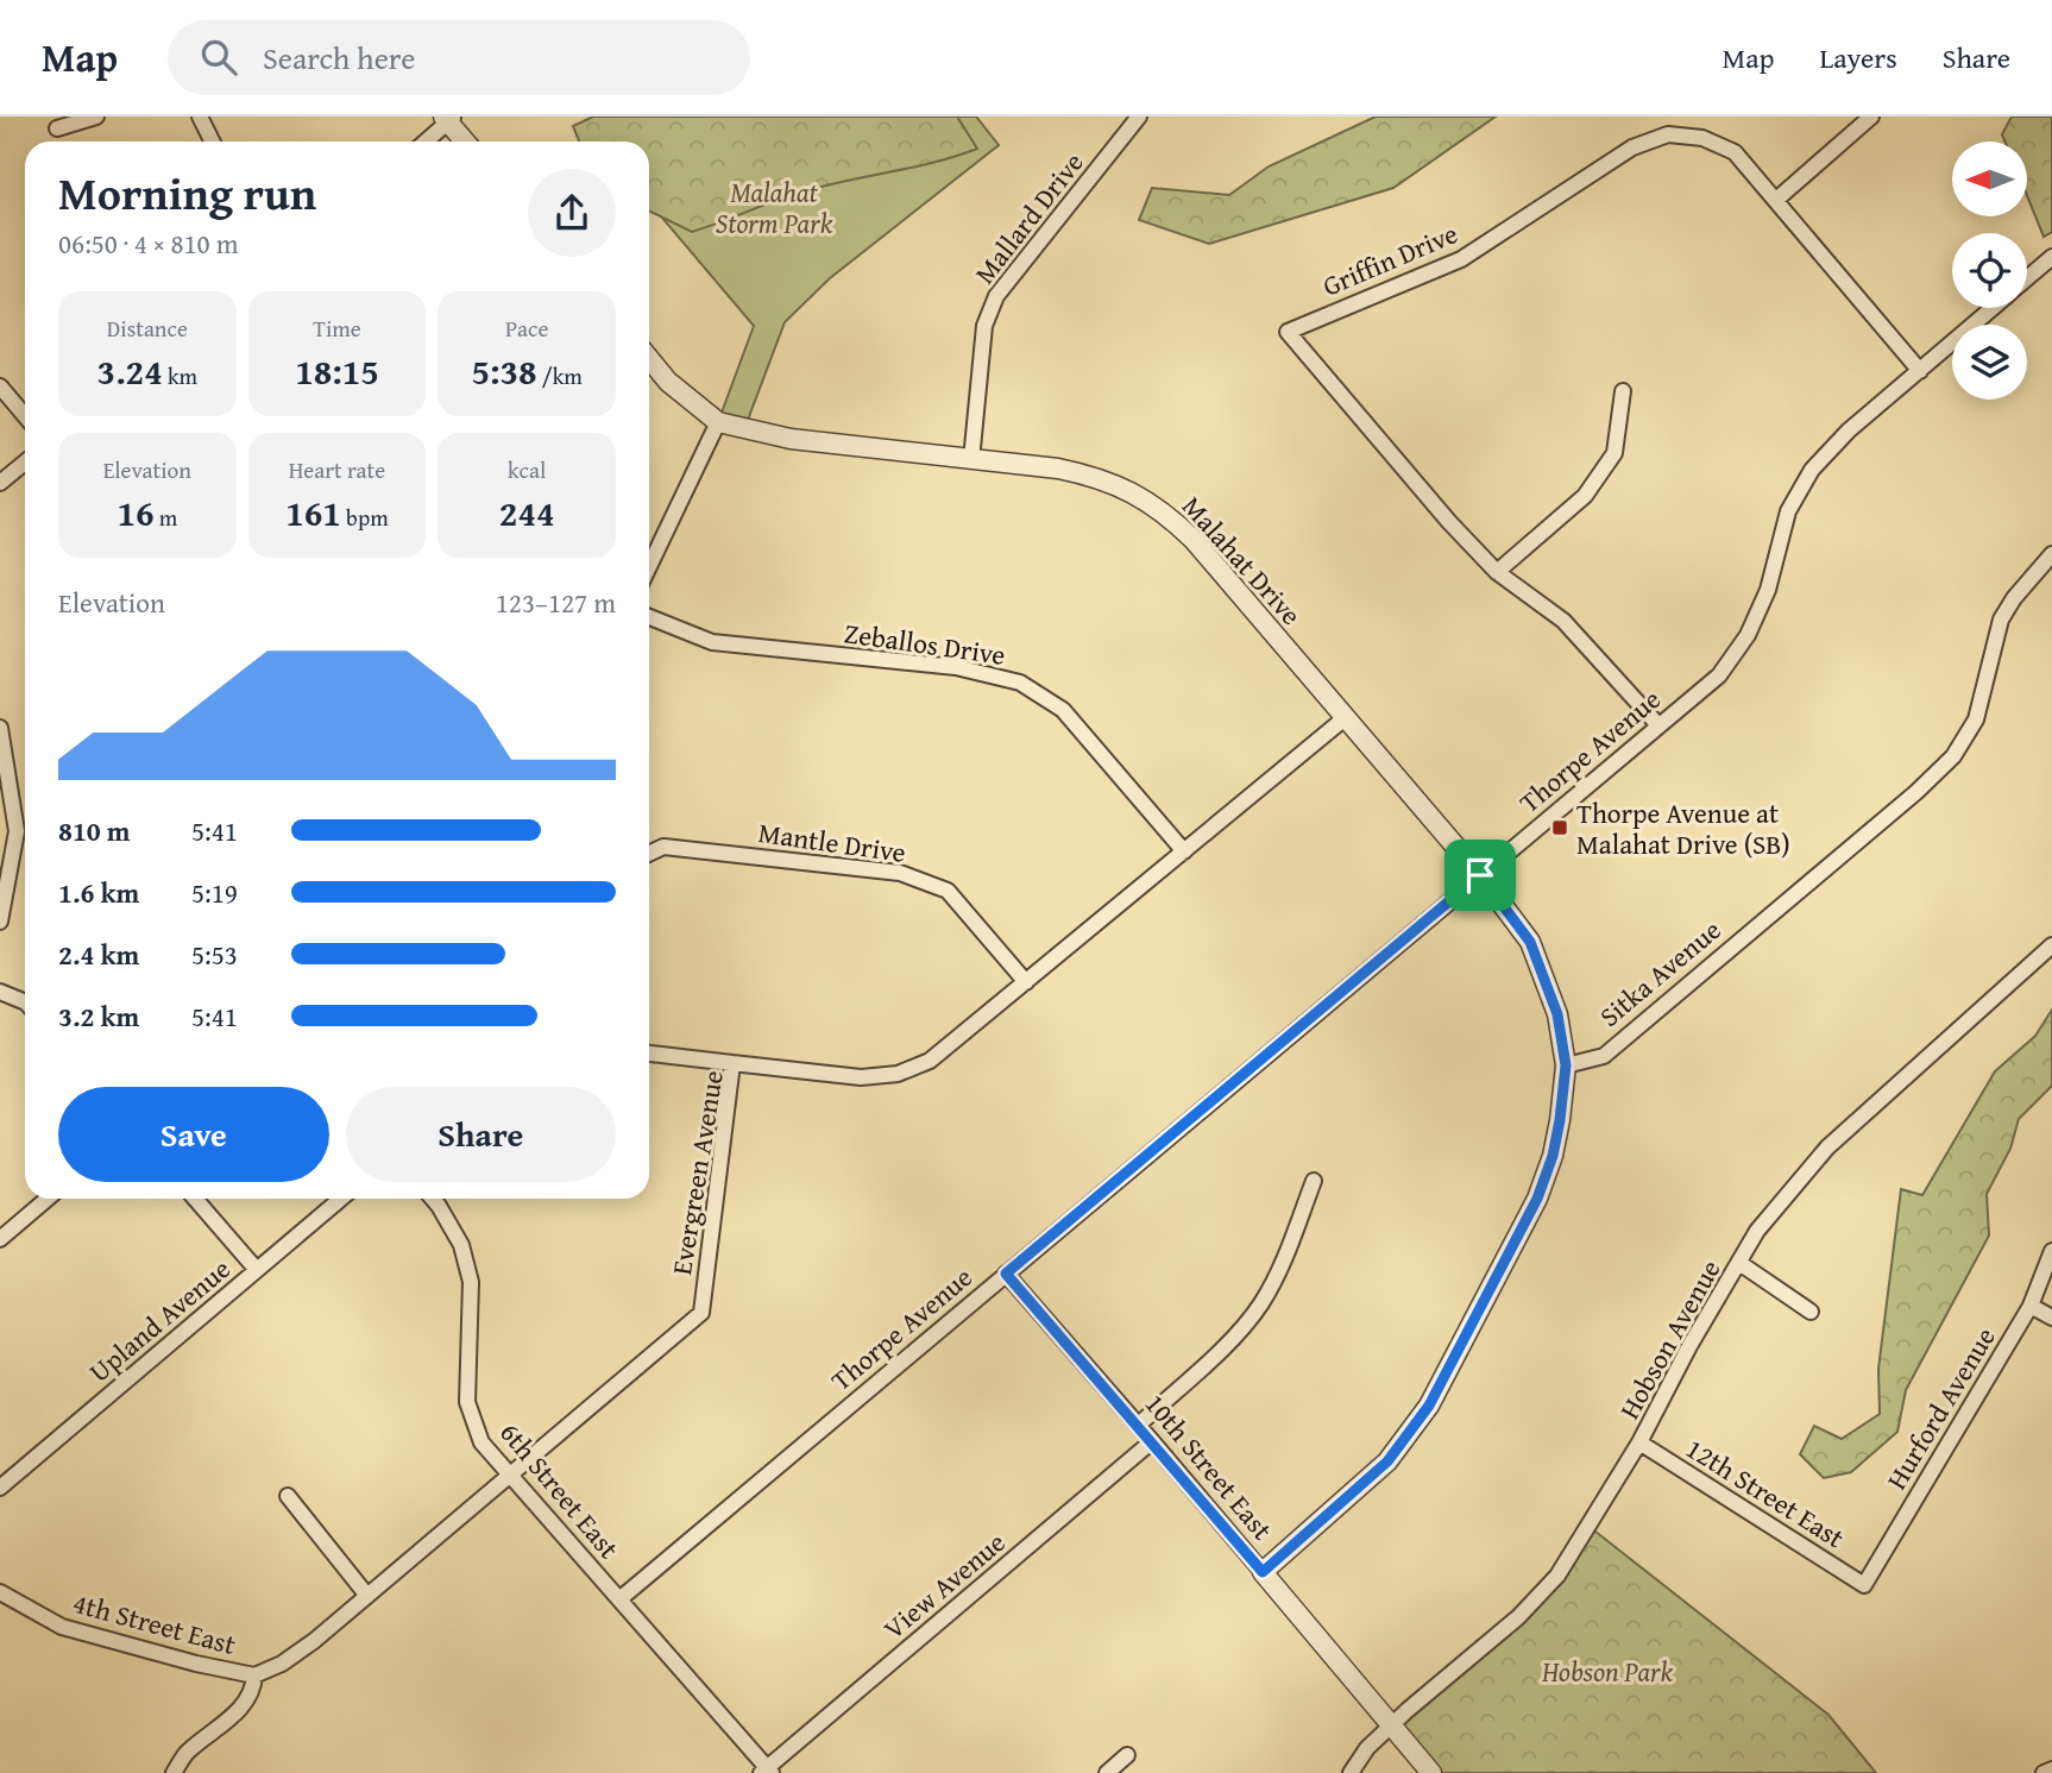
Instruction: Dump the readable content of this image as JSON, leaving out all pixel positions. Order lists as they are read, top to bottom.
{
  "streets": {
    "street": [
      "Mallard Drive",
      "Griffin Drive",
      "Malahat Drive",
      "Zeballos Drive",
      "Thorpe Avenue",
      "Mantle Drive",
      "Sitka Avenue",
      "Evergreen Avenue",
      "Upland Avenue",
      "Hobson Avenue",
      "Hurford Avenue",
      "10th Street East",
      "6th Street East",
      "12th Street East",
      "View Avenue",
      "4th Street East"
    ]
  },
  "crossings": [
    ["Mallard Drive", "Malahat Drive"],
    ["Griffin Drive", "Thorpe Avenue"],
    ["Malahat Drive", "Thorpe Avenue"],
    ["Malahat Drive", "Sitka Avenue"],
    ["Malahat Drive", "Evergreen Avenue"],
    ["Zeballos Drive", "Evergreen Avenue"],
    ["Thorpe Avenue", "10th Street East"],
    ["Thorpe Avenue", "6th Street East"],
    ["Mantle Drive", "Evergreen Avenue"],
    ["Evergreen Avenue", "6th Street East"],
    ["Evergreen Avenue", "4th Street East"],
    ["Hobson Avenue", "10th Street East"],
    ["Hobson Avenue", "12th Street East"],
    ["Hurford Avenue", "12th Street East"],
    ["10th Street East", "View Avenue"],
    ["6th Street East", "View Avenue"]
  ],
  "parks": ["Malahat Storm Park", "Hobson Park"],
  "places": {
    "transit": ["Thorpe Avenue at Malahat Drive (SB)"]
  },
  "north": "left",
  "page": {
    "header": "Map",
    "search": "Search here",
    "nav": ["Map", "Layers", "Share"],
    "heading": ["Morning run", "06:50 · 4 × 810 m"],
    "stats": [
      ["Distance", "3.24 km"],
      ["Time", "18:15"],
      ["Pace", "5:38 /km"],
      ["Elevation", "16 m"],
      ["Heart rate", "161 bpm"],
      ["kcal", "244"]
    ],
    "chart": ["Elevation", "123–127 m"],
    "list": [
      {
        "name": "810 m",
        "note": "5:41"
      },
      {
        "name": "1.6 km",
        "note": "5:19"
      },
      {
        "name": "2.4 km",
        "note": "5:53"
      },
      {
        "name": "3.2 km",
        "note": "5:41"
      }
    ],
    "buttons": ["Save", "Share"]
  }
}
